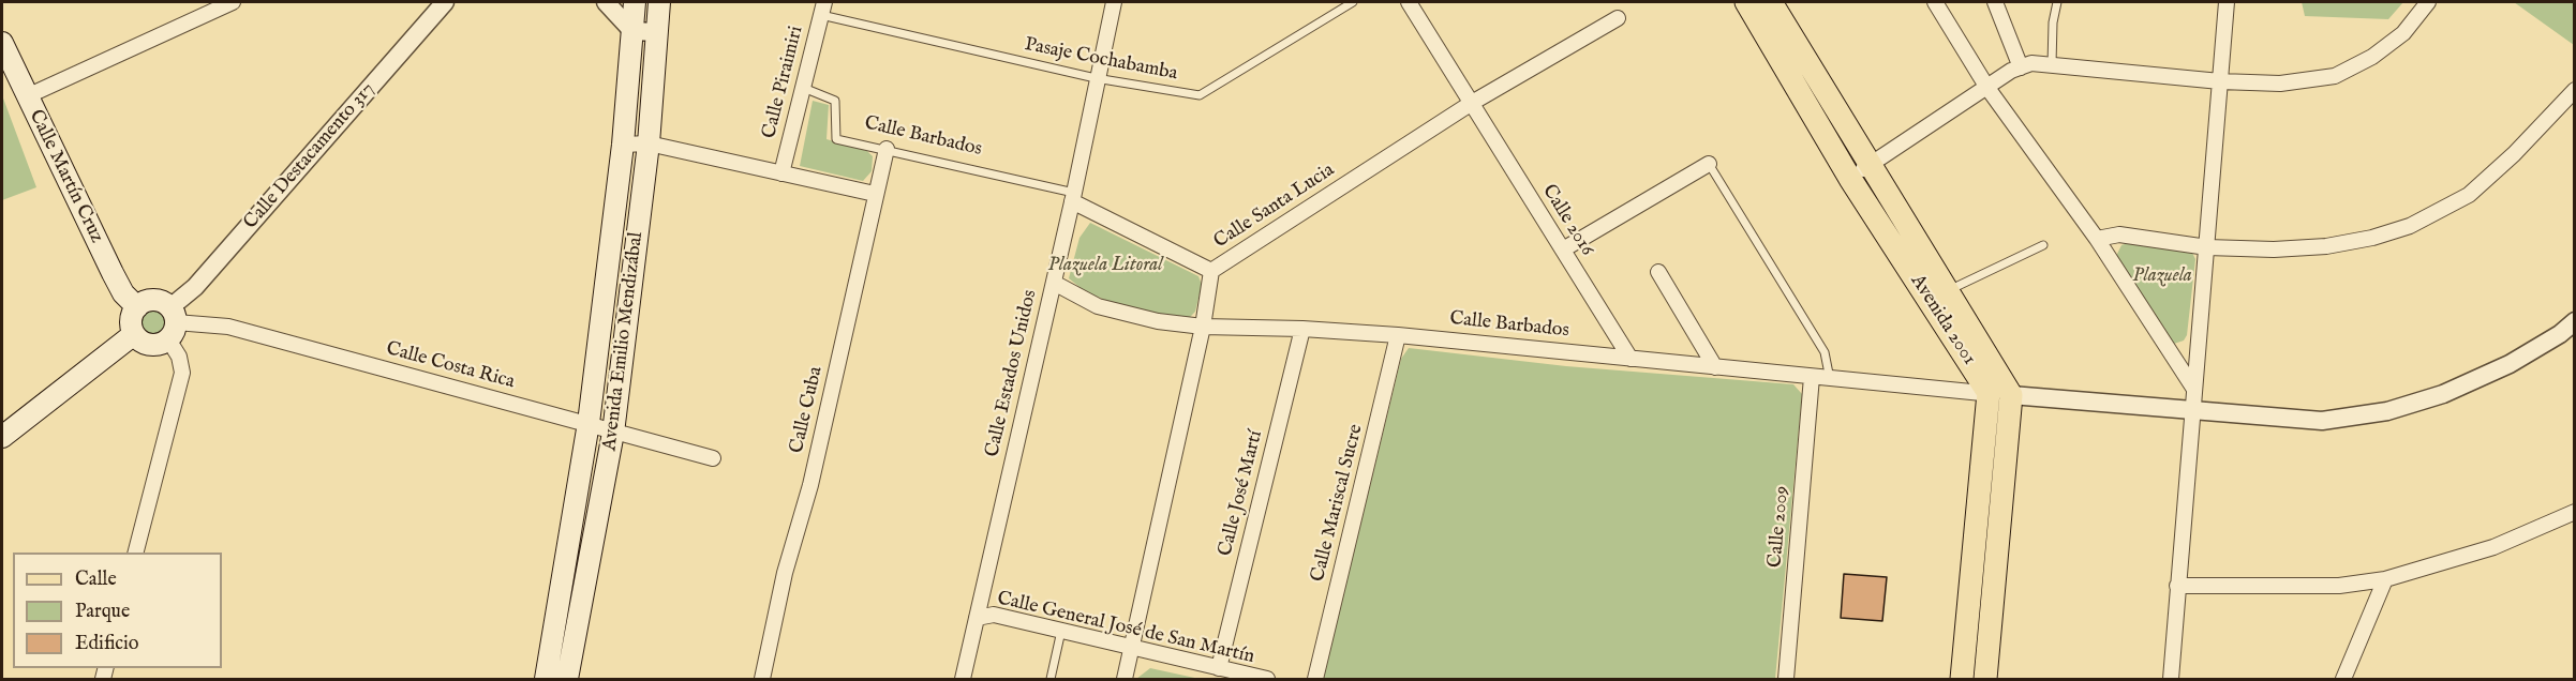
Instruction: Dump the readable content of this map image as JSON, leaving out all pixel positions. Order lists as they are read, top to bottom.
{
  "streets": {
    "main road": ["Calle Martín Cruz", "Avenida 2001", "Avenida Emilio Mendizábal"],
    "street": [
      "Calle Piraimiri",
      "Calle Barbados",
      "Calle Destacamento 317",
      "Calle Santa Lucia",
      "Calle 2016",
      "Calle Costa Rica",
      "Calle Estados Unidos",
      "Calle Cuba",
      "Calle José Martí",
      "Calle Mariscal Sucre",
      "Calle 2009",
      "Calle General José de San Martín"
    ],
    "lane": ["Pasaje Cochabamba"]
  },
  "crossings": [
    ["Pasaje Cochabamba", "Calle Piraimiri"],
    ["Pasaje Cochabamba", "Calle Estados Unidos"],
    ["Calle Piraimiri", "Calle Barbados"],
    ["Calle Barbados", "Calle Santa Lucia"],
    ["Calle Barbados", "Calle 2016"],
    ["Calle Barbados", "Avenida 2001"],
    ["Calle Barbados", "Calle Estados Unidos"],
    ["Calle Barbados", "Calle Cuba"],
    ["Calle Barbados", "Calle José Martí"],
    ["Calle Barbados", "Calle Mariscal Sucre"],
    ["Calle Barbados", "Calle 2009"],
    ["Calle Destacamento 317", "Calle Martín Cruz"],
    ["Calle Destacamento 317", "Calle Costa Rica"],
    ["Calle Martín Cruz", "Calle Costa Rica"],
    ["Calle Santa Lucia", "Calle 2016"],
    ["Calle Santa Lucia", "Calle General José de San Martín"],
    ["Avenida Emilio Mendizábal", "Calle Costa Rica"],
    ["Calle Estados Unidos", "Calle General José de San Martín"],
    ["Calle José Martí", "Calle General José de San Martín"]
  ],
  "parks": ["Plazuela Litoral", "Plazuela"],
  "legend": ["Calle", "Parque", "Edificio"]
}
